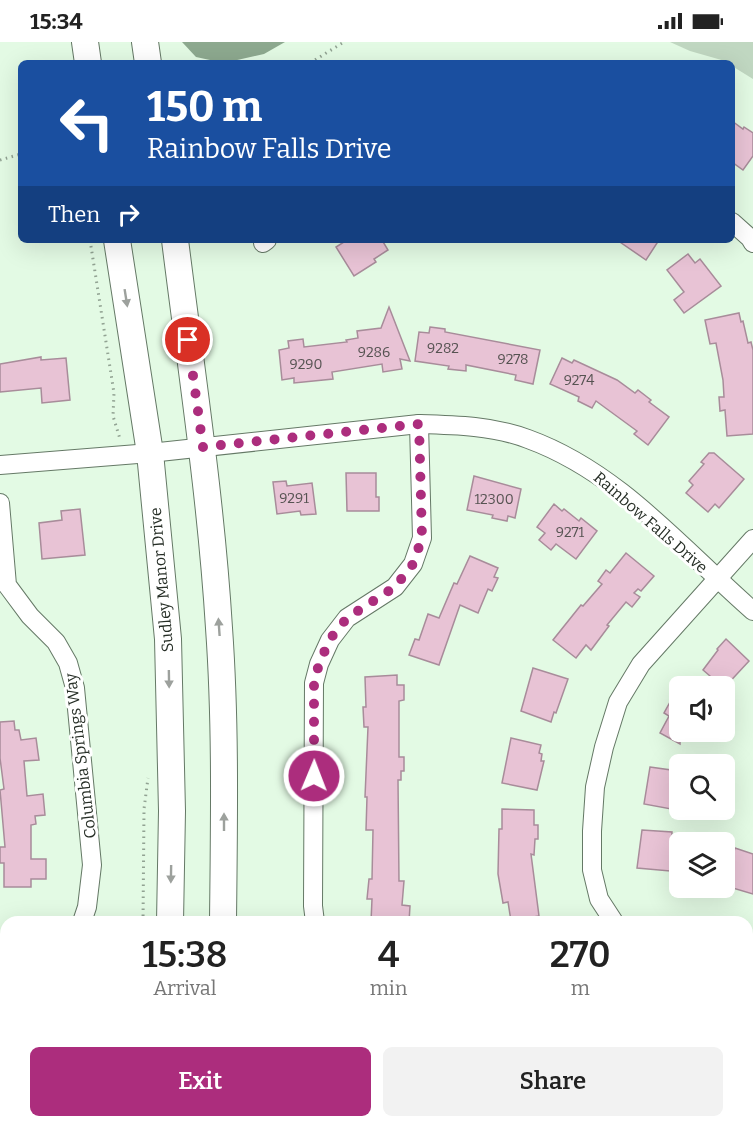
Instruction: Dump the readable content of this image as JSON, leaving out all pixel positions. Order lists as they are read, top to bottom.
{
  "streets": {
    "main road": ["Sudley Manor Drive"],
    "street": ["Rainbow Falls Drive", "Columbia Springs Way"]
  },
  "crossings": [
    ["Rainbow Falls Drive", "Sudley Manor Drive"]
  ],
  "house_numbers": [
    "9282",
    "9286",
    "9278",
    "9290",
    "9274",
    "9291",
    "12300",
    "9271"
  ],
  "page": {
    "status": "15:34",
    "turn": ["150 m", "Rainbow Falls Drive"],
    "then": "Then",
    "eta": [
      "15:38",
      "Arrival",
      "4",
      "min",
      "270",
      "m"
    ],
    "buttons": ["Exit", "Share"]
  }
}
